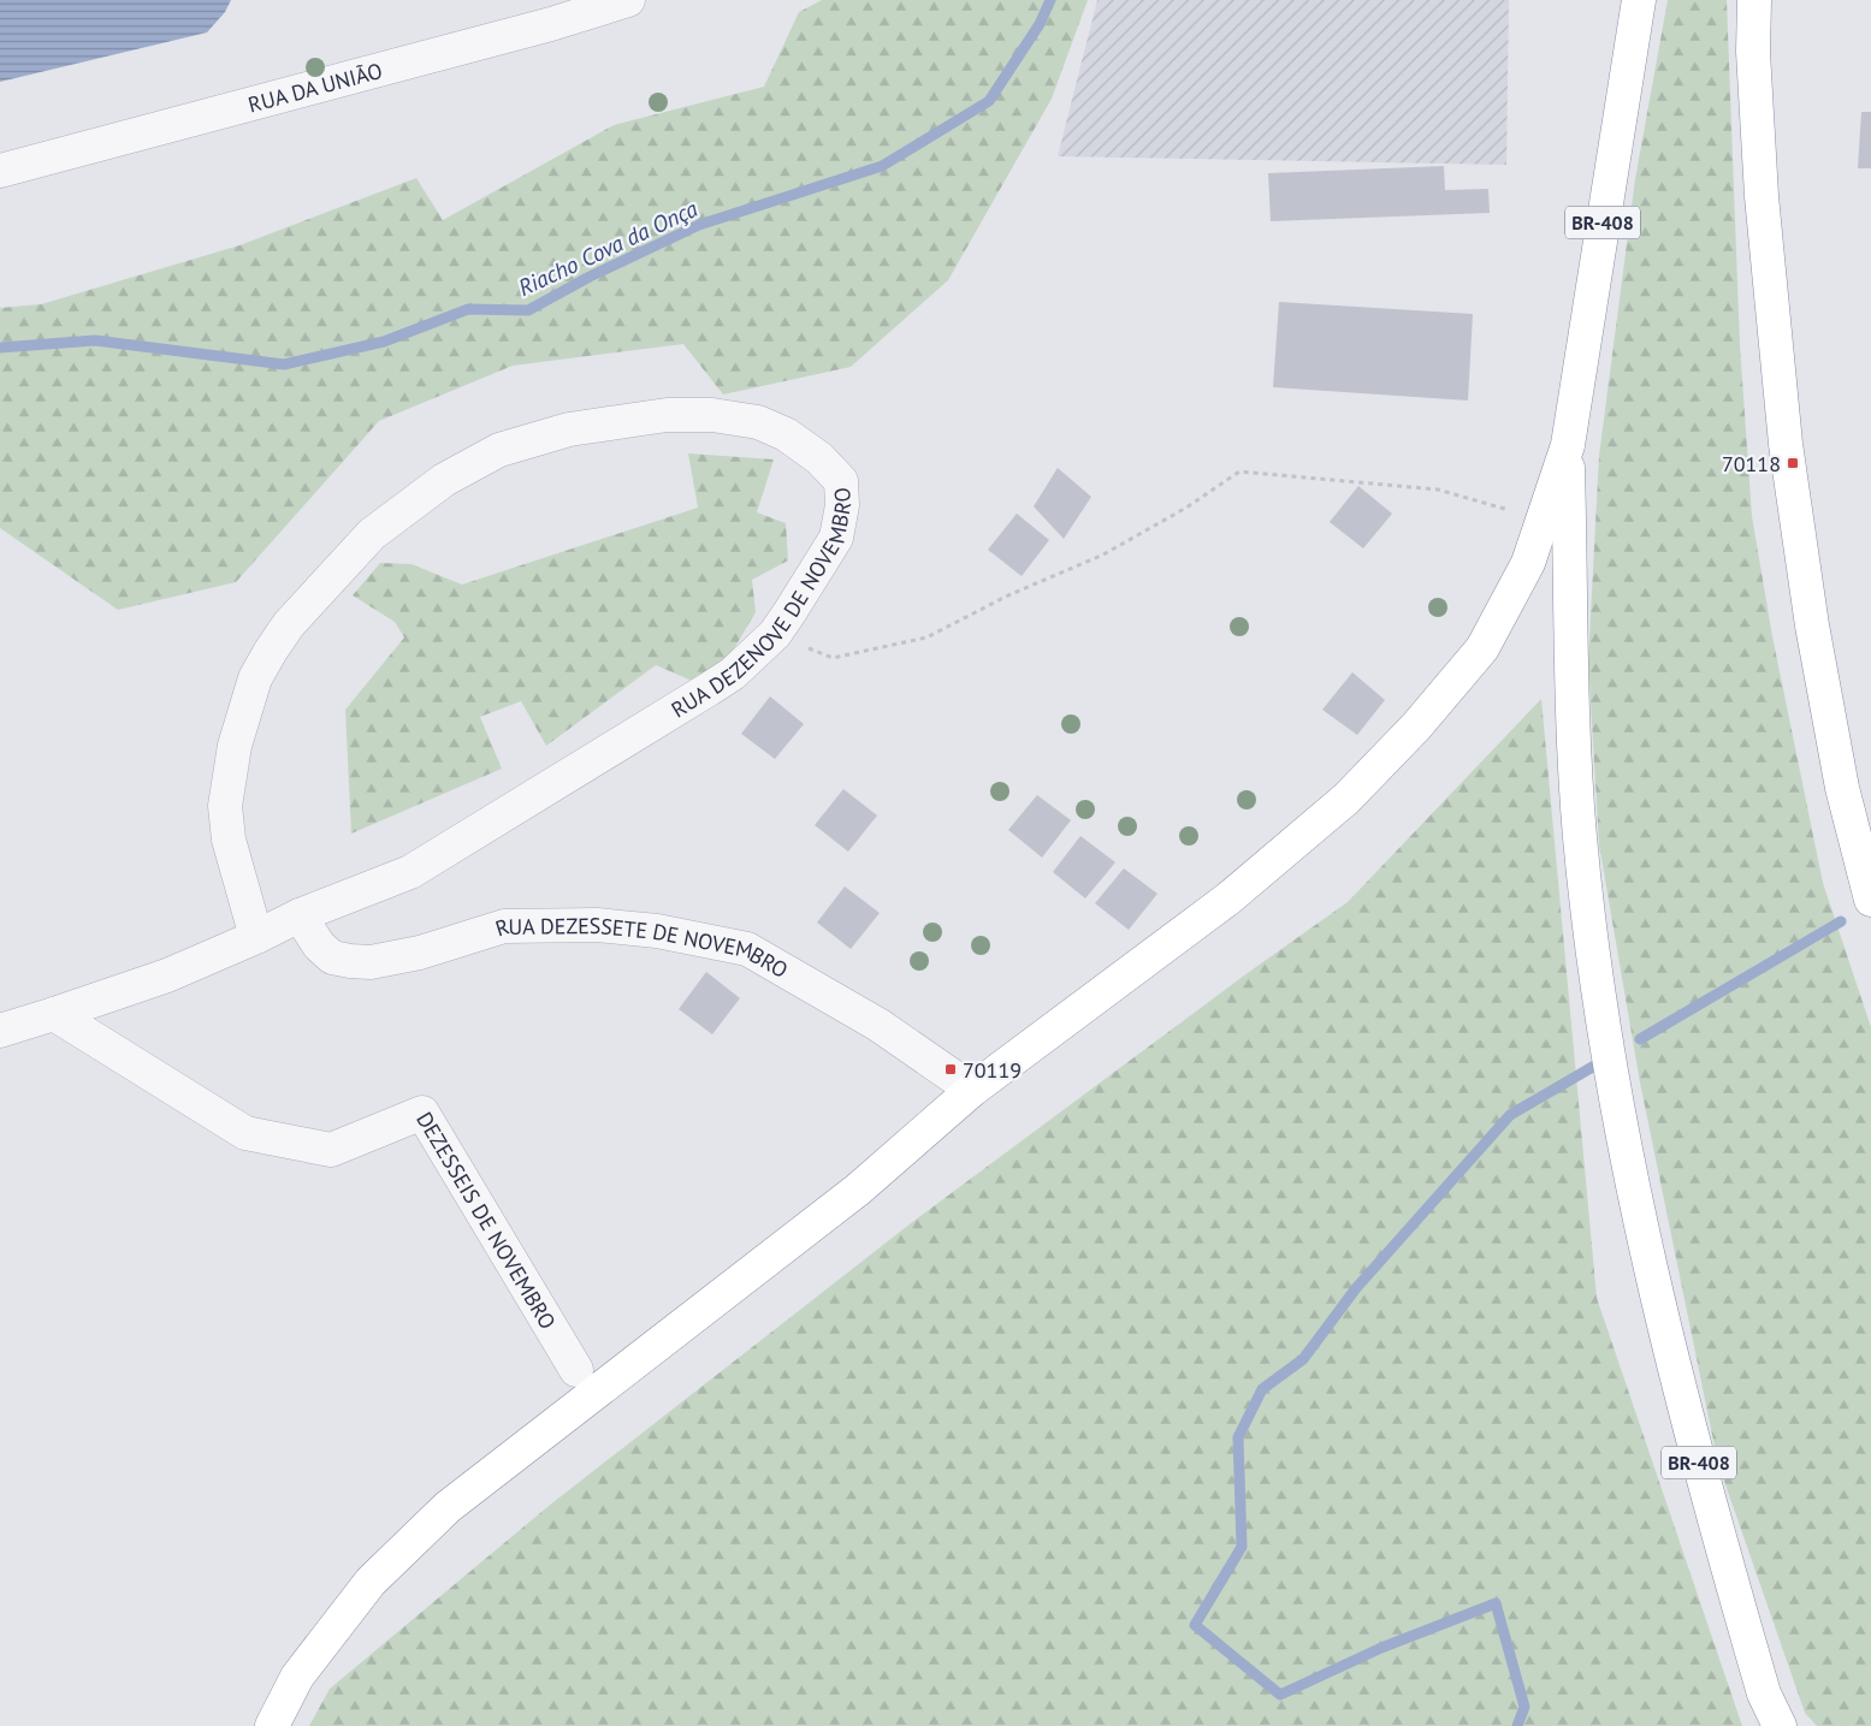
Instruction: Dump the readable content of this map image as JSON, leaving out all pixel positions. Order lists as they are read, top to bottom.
{
  "streets": {
    "highway": ["BR-408"],
    "street": [
      "RUA DA UNIÃO",
      "RUA DEZENOVE DE NOVEMBRO",
      "RUA DEZESSETE DE NOVEMBRO",
      "DEZESSEIS DE NOVEMBRO"
    ]
  },
  "crossings": [
    ["RUA DEZENOVE DE NOVEMBRO", "RUA DEZESSETE DE NOVEMBRO"],
    ["RUA DEZENOVE DE NOVEMBRO", "DEZESSEIS DE NOVEMBRO"]
  ],
  "water": ["Riacho Cova da Onça"],
  "places": {
    "transit": ["70118", "70119"]
  }
}
